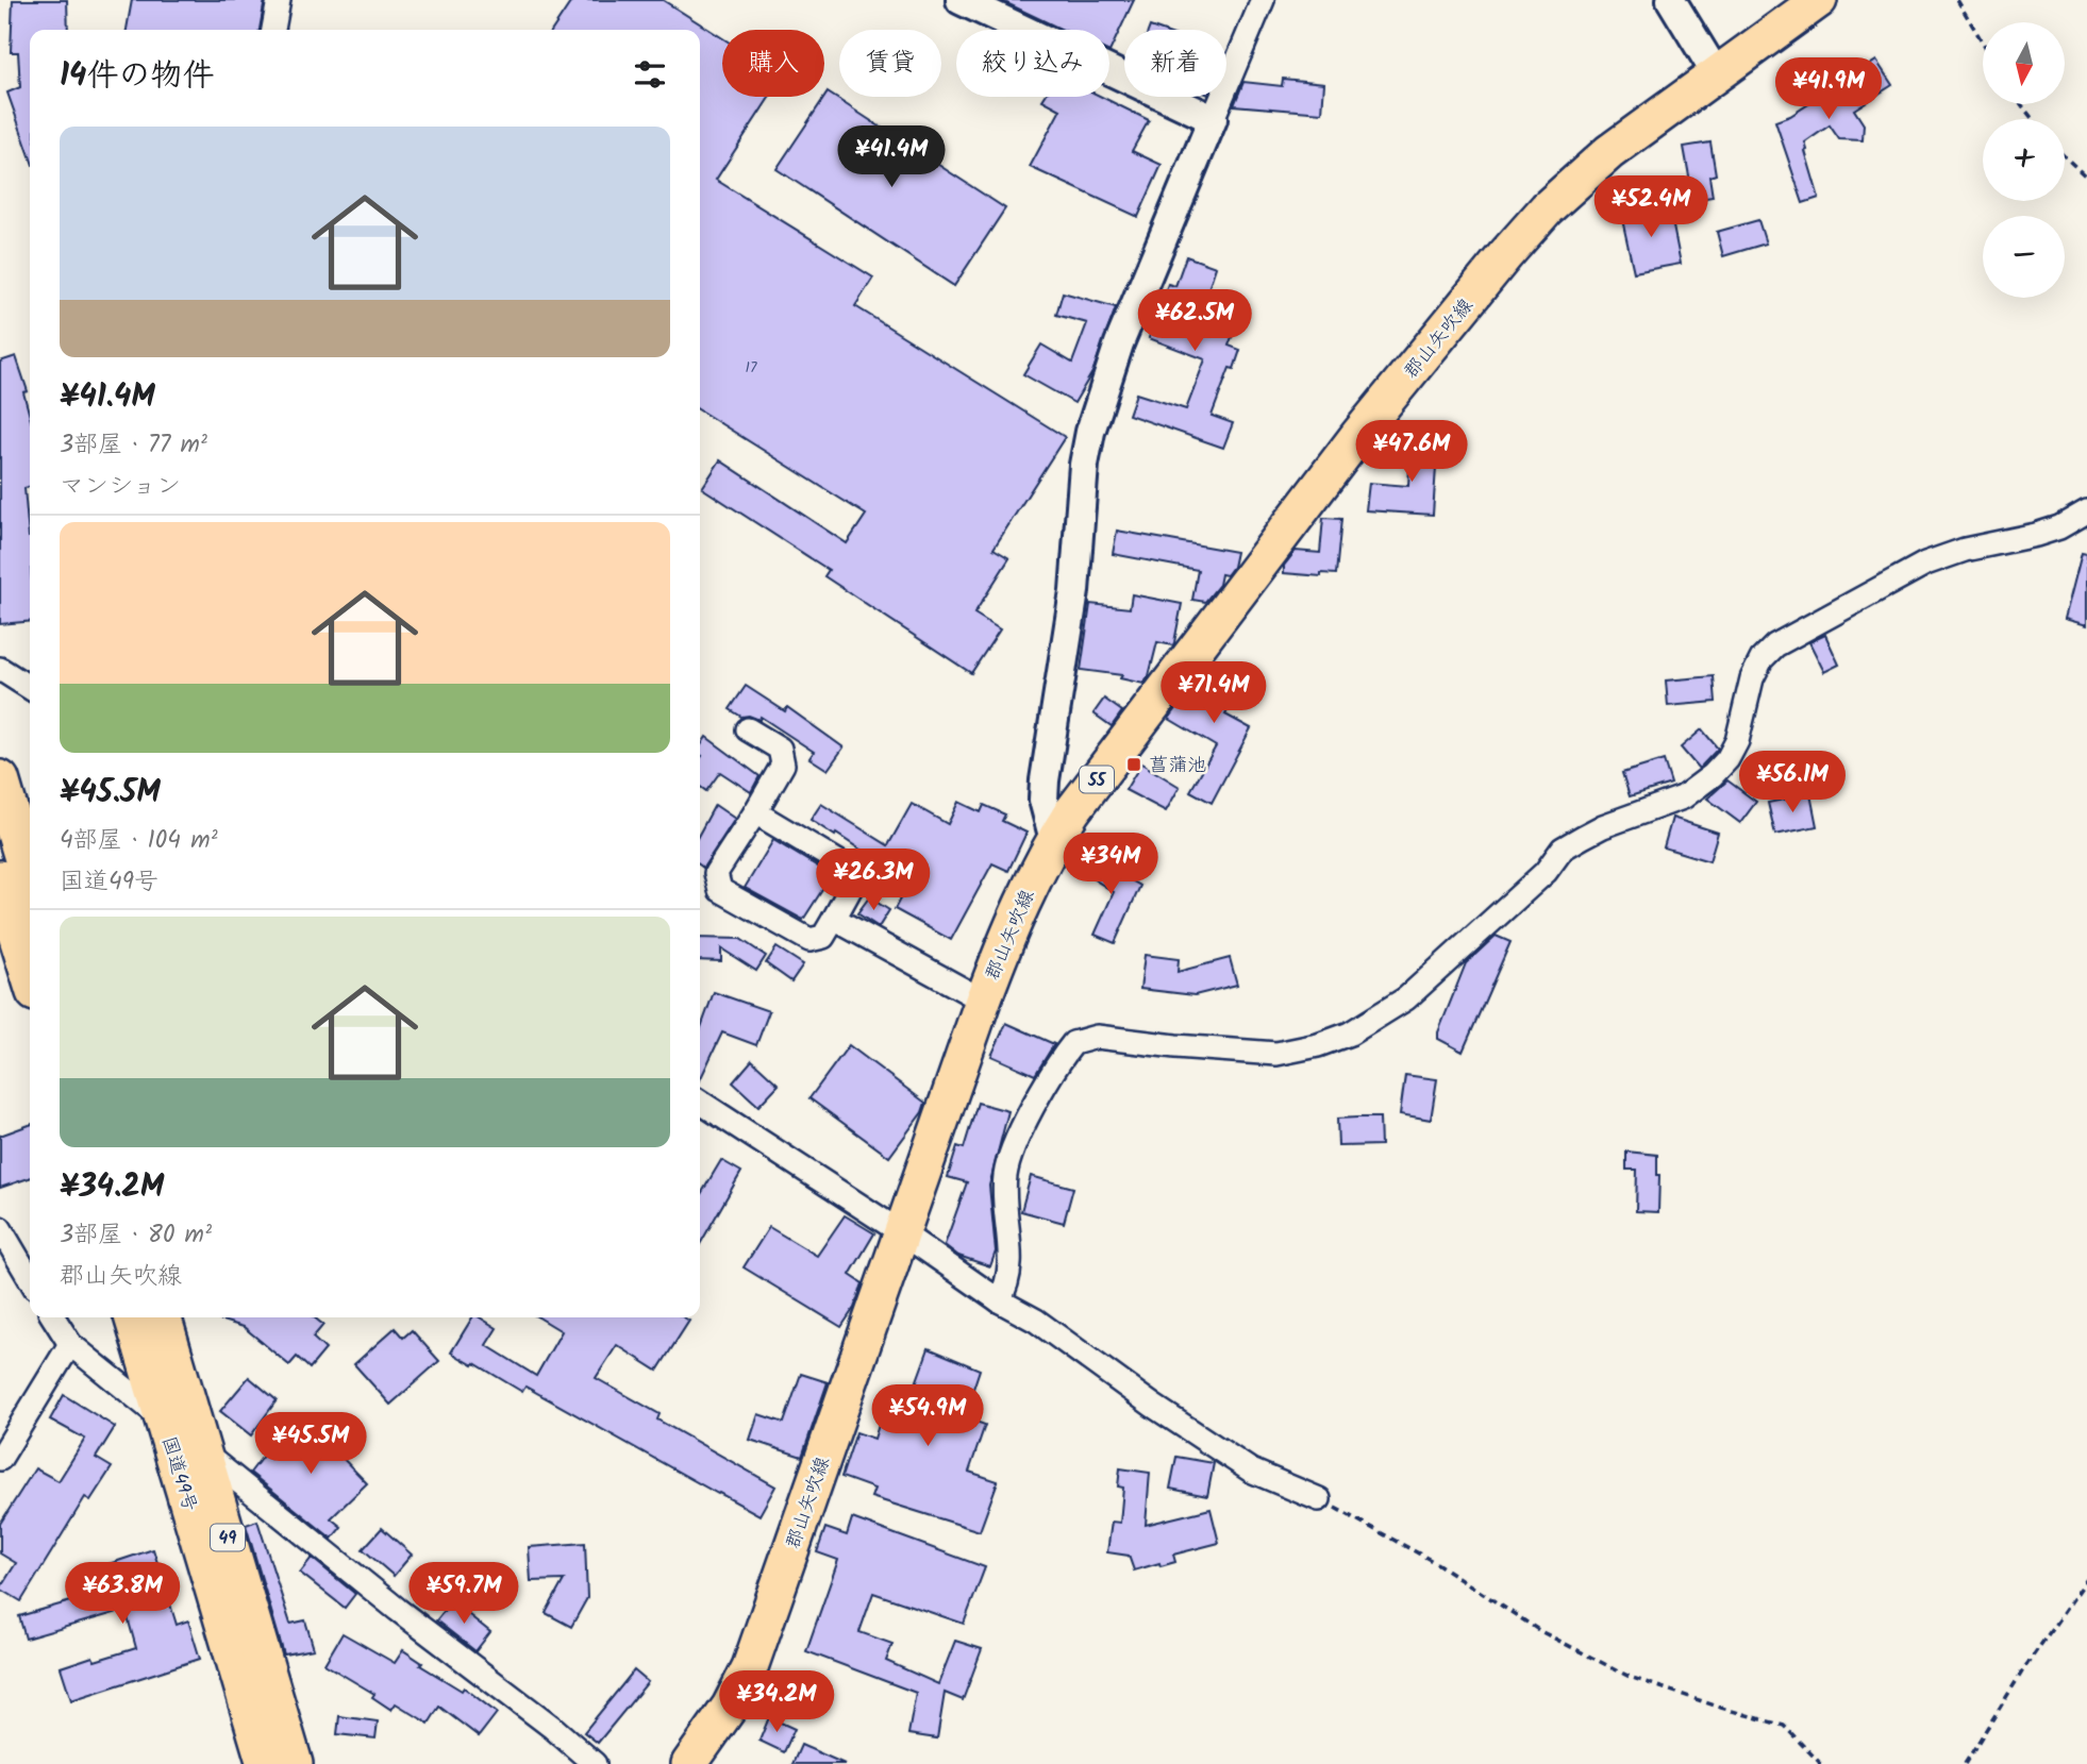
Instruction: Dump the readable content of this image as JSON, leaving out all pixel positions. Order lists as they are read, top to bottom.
{
  "streets": {
    "highway": ["国道49号", "49"],
    "main road": ["郡山矢吹線", "55"]
  },
  "places": {
    "transit": ["菖蒲池"]
  },
  "house_numbers": ["17"],
  "north": "bottom",
  "page": {
    "map_buttons": ["+", "−"],
    "chip": [
      "購入",
      "賃貸",
      "絞り込み",
      "新着"
    ],
    "heading": "14件の物件",
    "price": [
      "¥41.9M",
      "¥41.4M",
      "¥52.4M",
      "¥62.5M",
      "¥47.6M",
      "¥71.4M",
      "¥56.1M",
      "¥34M",
      "¥26.3M",
      "¥54.9M",
      "¥45.5M",
      "¥63.8M",
      "¥59.7M",
      "¥34.2M"
    ],
    "list": [
      {
        "name": "¥41.4M",
        "note": "3部屋 · 77 m² · マンション"
      },
      {
        "name": "¥45.5M",
        "note": "4部屋 · 104 m² · 国道49号"
      },
      {
        "name": "¥34.2M",
        "note": "3部屋 · 80 m² · 郡山矢吹線"
      }
    ]
  }
}
